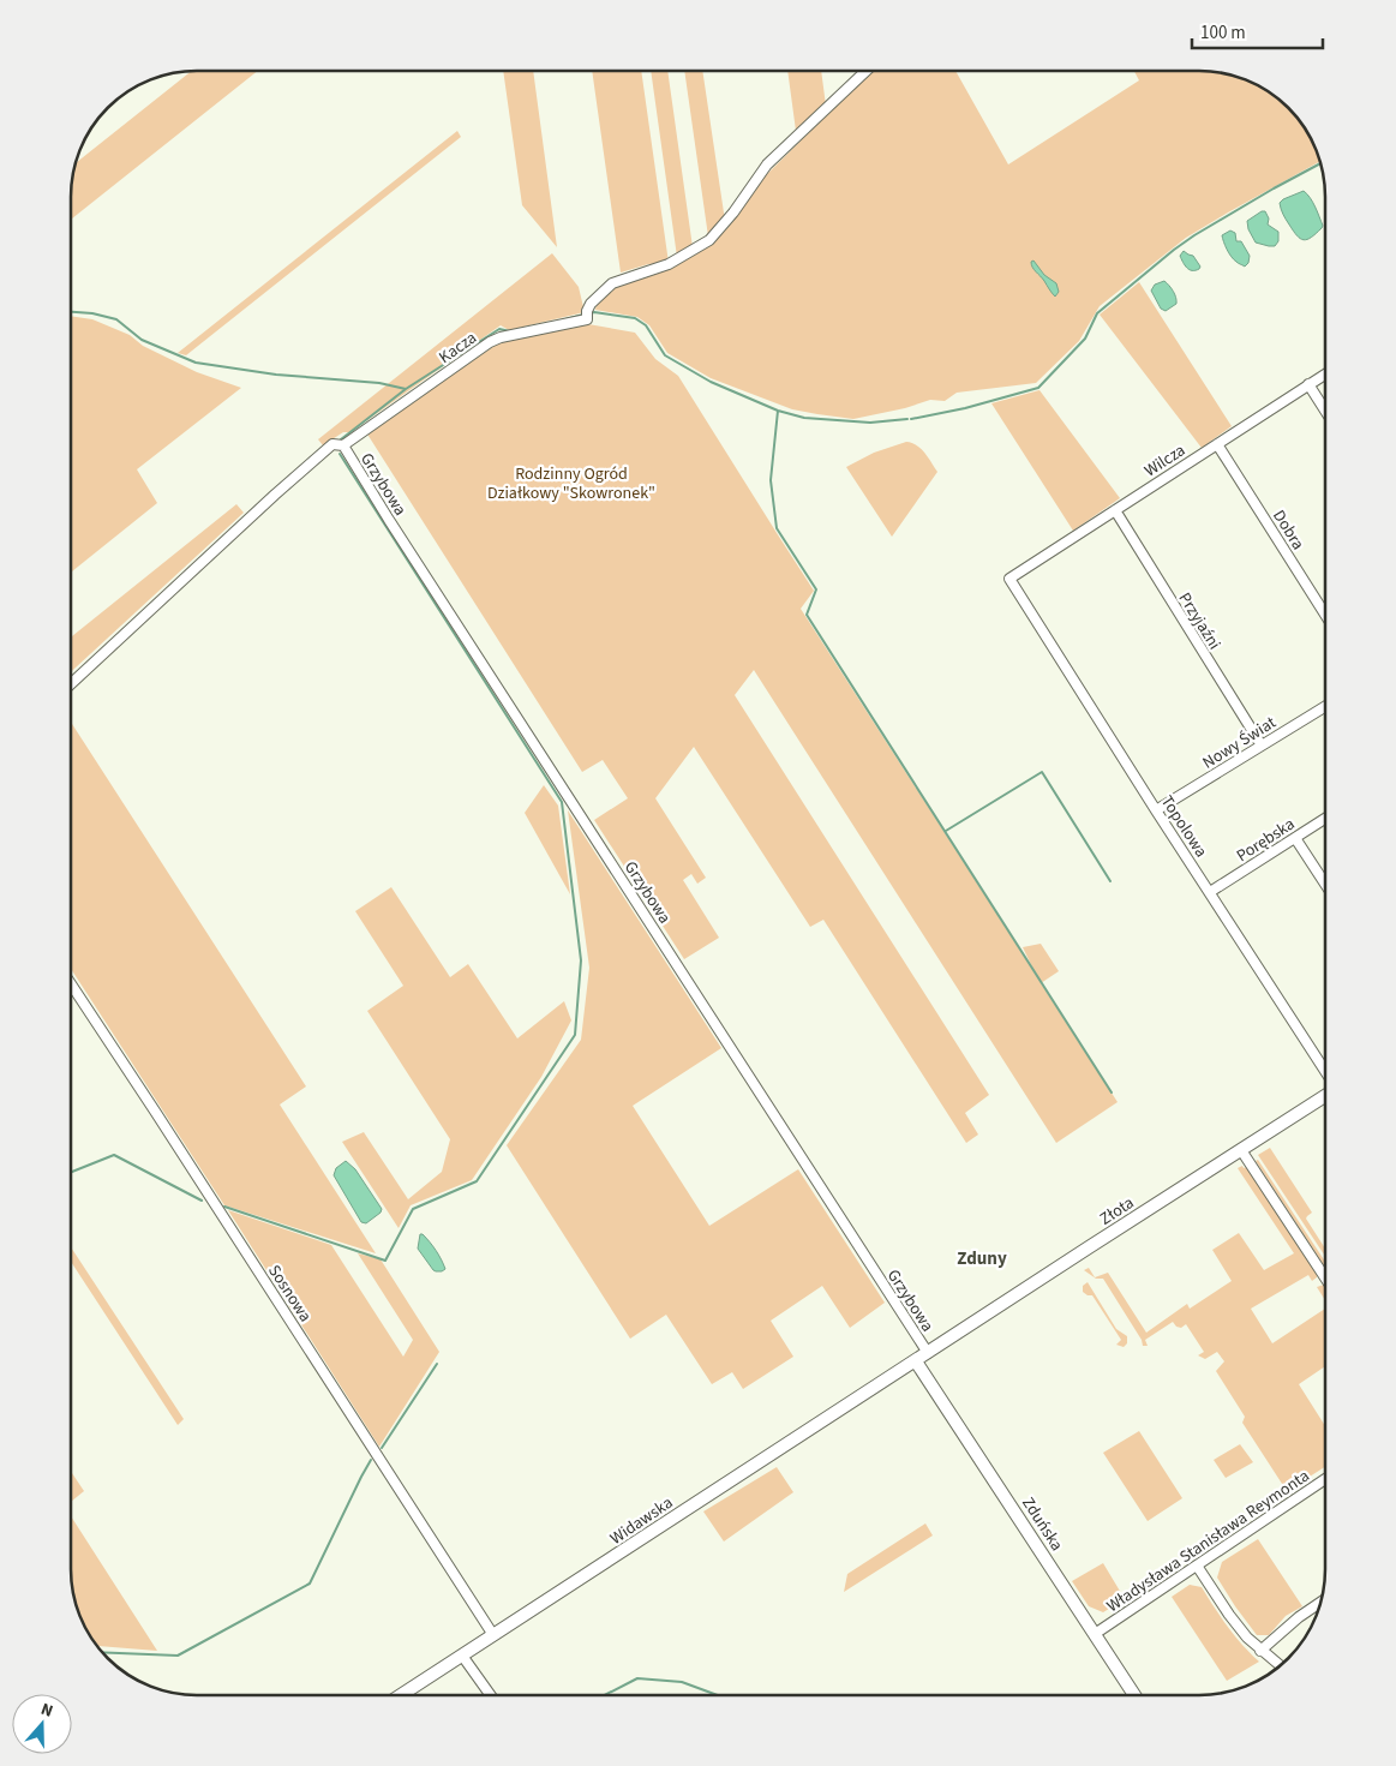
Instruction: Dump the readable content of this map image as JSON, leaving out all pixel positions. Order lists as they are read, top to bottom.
{
  "streets": {
    "street": [
      "Kacza",
      "Wilcza",
      "Grzybowa",
      "Dobra",
      "Przyjaźni",
      "Nowy Świat",
      "Topolowa",
      "Porębska",
      "Złota",
      "Sosnowa",
      "Widawska",
      "Zduńska",
      "Władysława Stanisława Reymonta"
    ]
  },
  "crossings": [
    ["Kacza", "Grzybowa"],
    ["Wilcza", "Dobra"],
    ["Wilcza", "Przyjaźni"],
    ["Wilcza", "Topolowa"],
    ["Grzybowa", "Złota"],
    ["Przyjaźni", "Nowy Świat"],
    ["Nowy Świat", "Topolowa"],
    ["Topolowa", "Porębska"],
    ["Złota", "Widawska"],
    ["Złota", "Zduńska"],
    ["Sosnowa", "Widawska"],
    ["Widawska", "Zduńska"],
    ["Zduńska", "Władysława Stanisława Reymonta"]
  ],
  "districts": ["Zduny"],
  "parks": ["Rodzinny Ogród Działkowy \"Skowronek\""],
  "scale_bar": "100 m",
  "north": "top"
}
